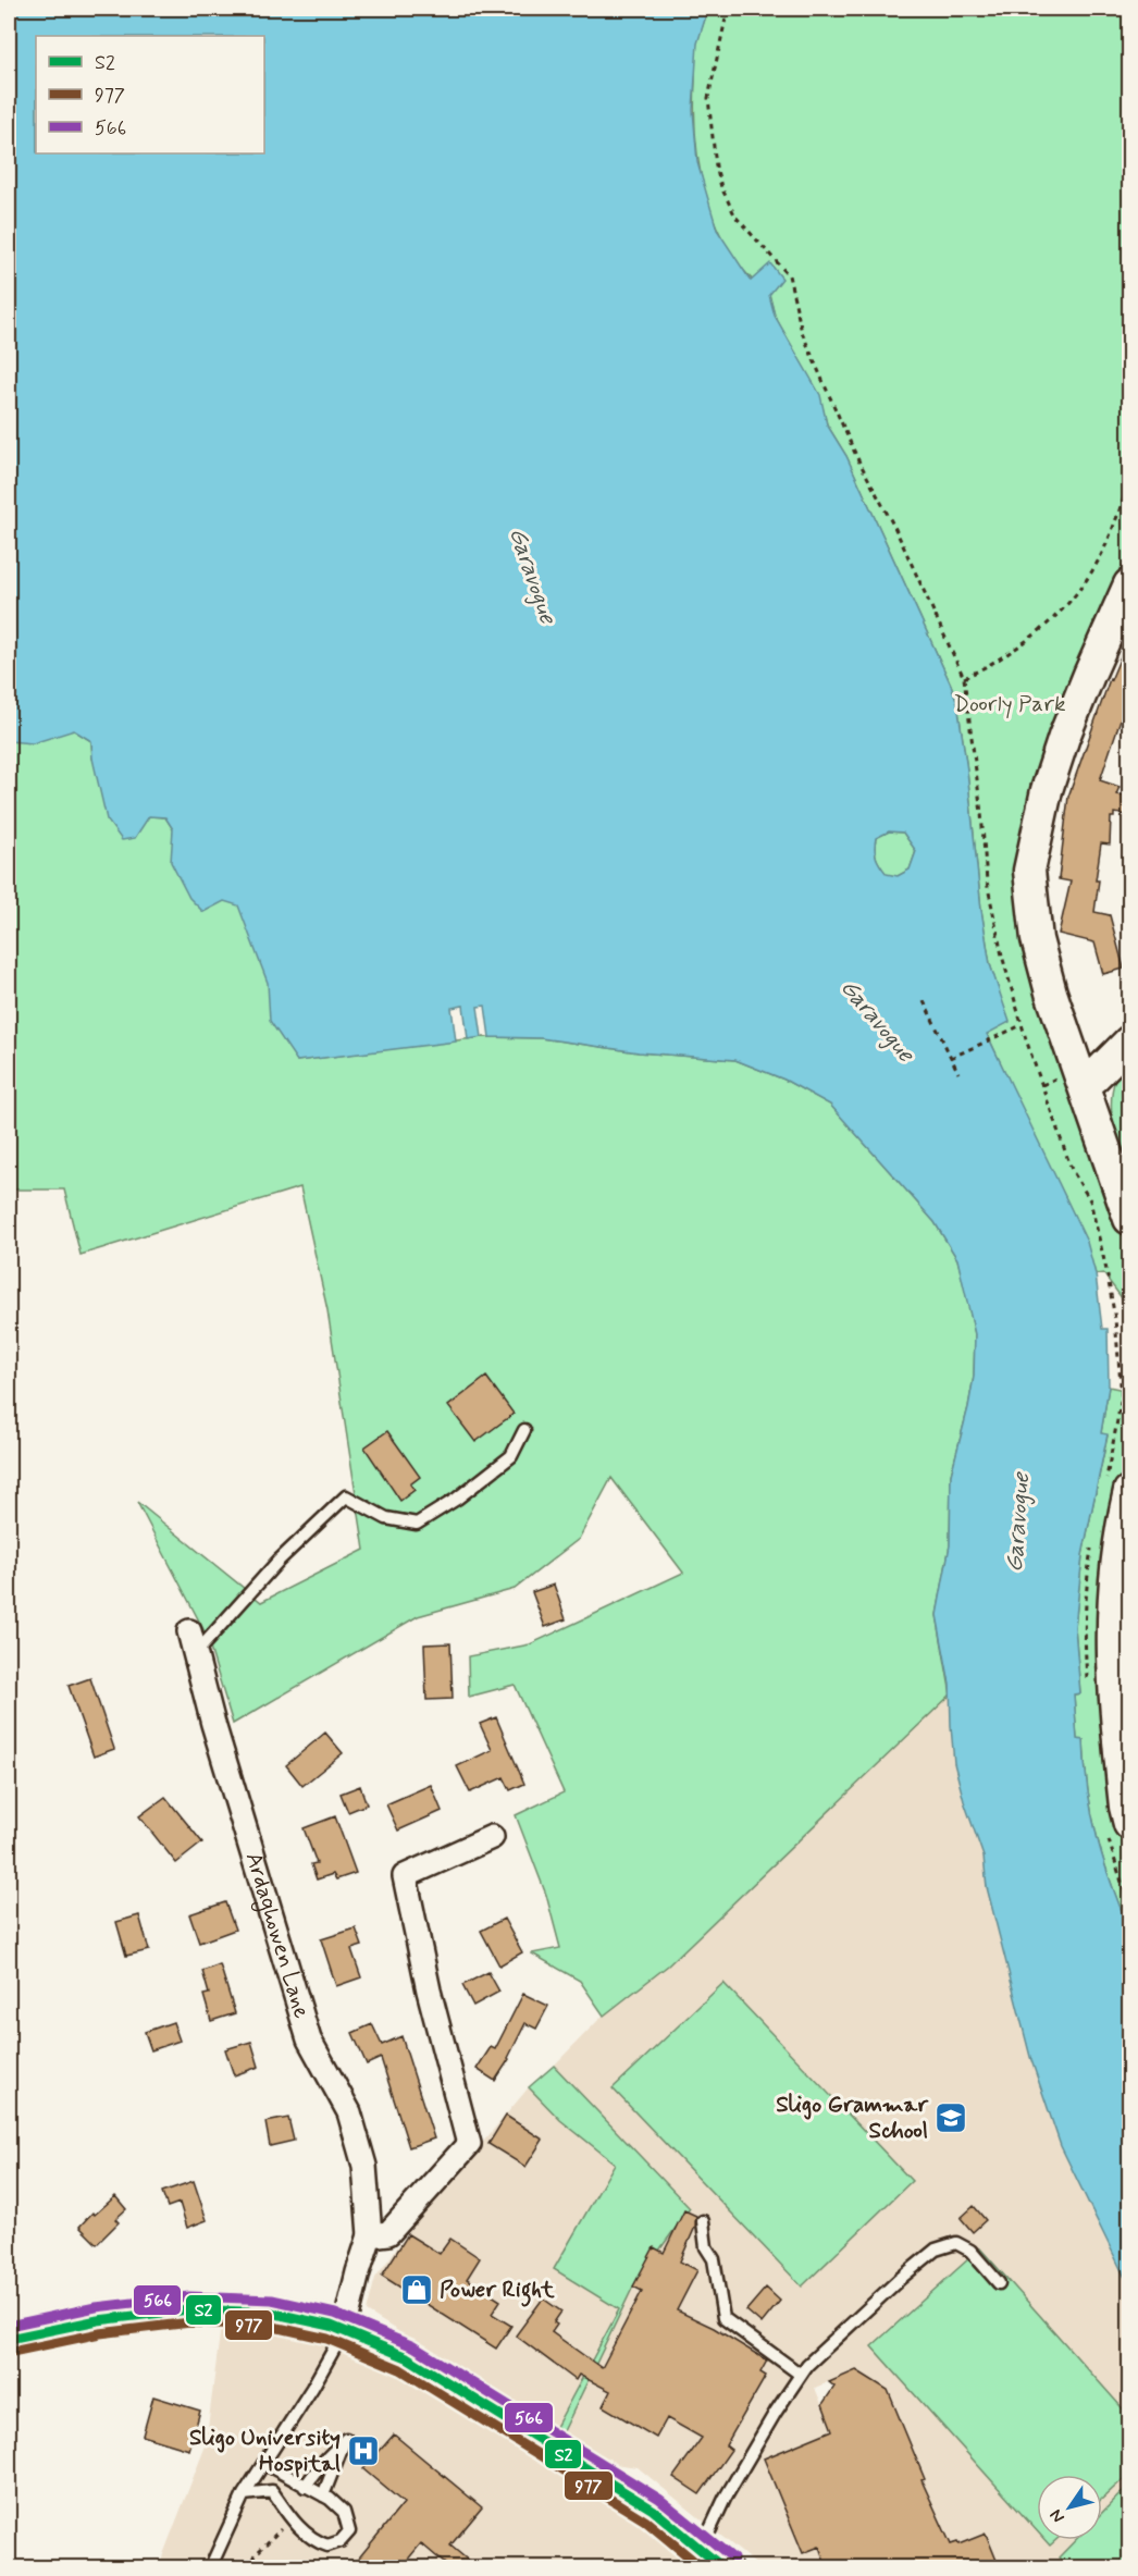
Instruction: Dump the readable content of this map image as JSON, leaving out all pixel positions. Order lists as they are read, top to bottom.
{
  "streets": {
    "street": ["Ardaghowen Lane"]
  },
  "water": ["Garavogue"],
  "parks": ["Doorly Park"],
  "places": {
    "school or university": ["Sligo Grammar School"],
    "shop": ["Power Right"],
    "hospital": ["Sligo University Hospital"]
  },
  "lines": ["transit line 566", "transit line S2", "transit line 977"],
  "legend": ["S2", "977", "566"],
  "north": "bottom left"
}
